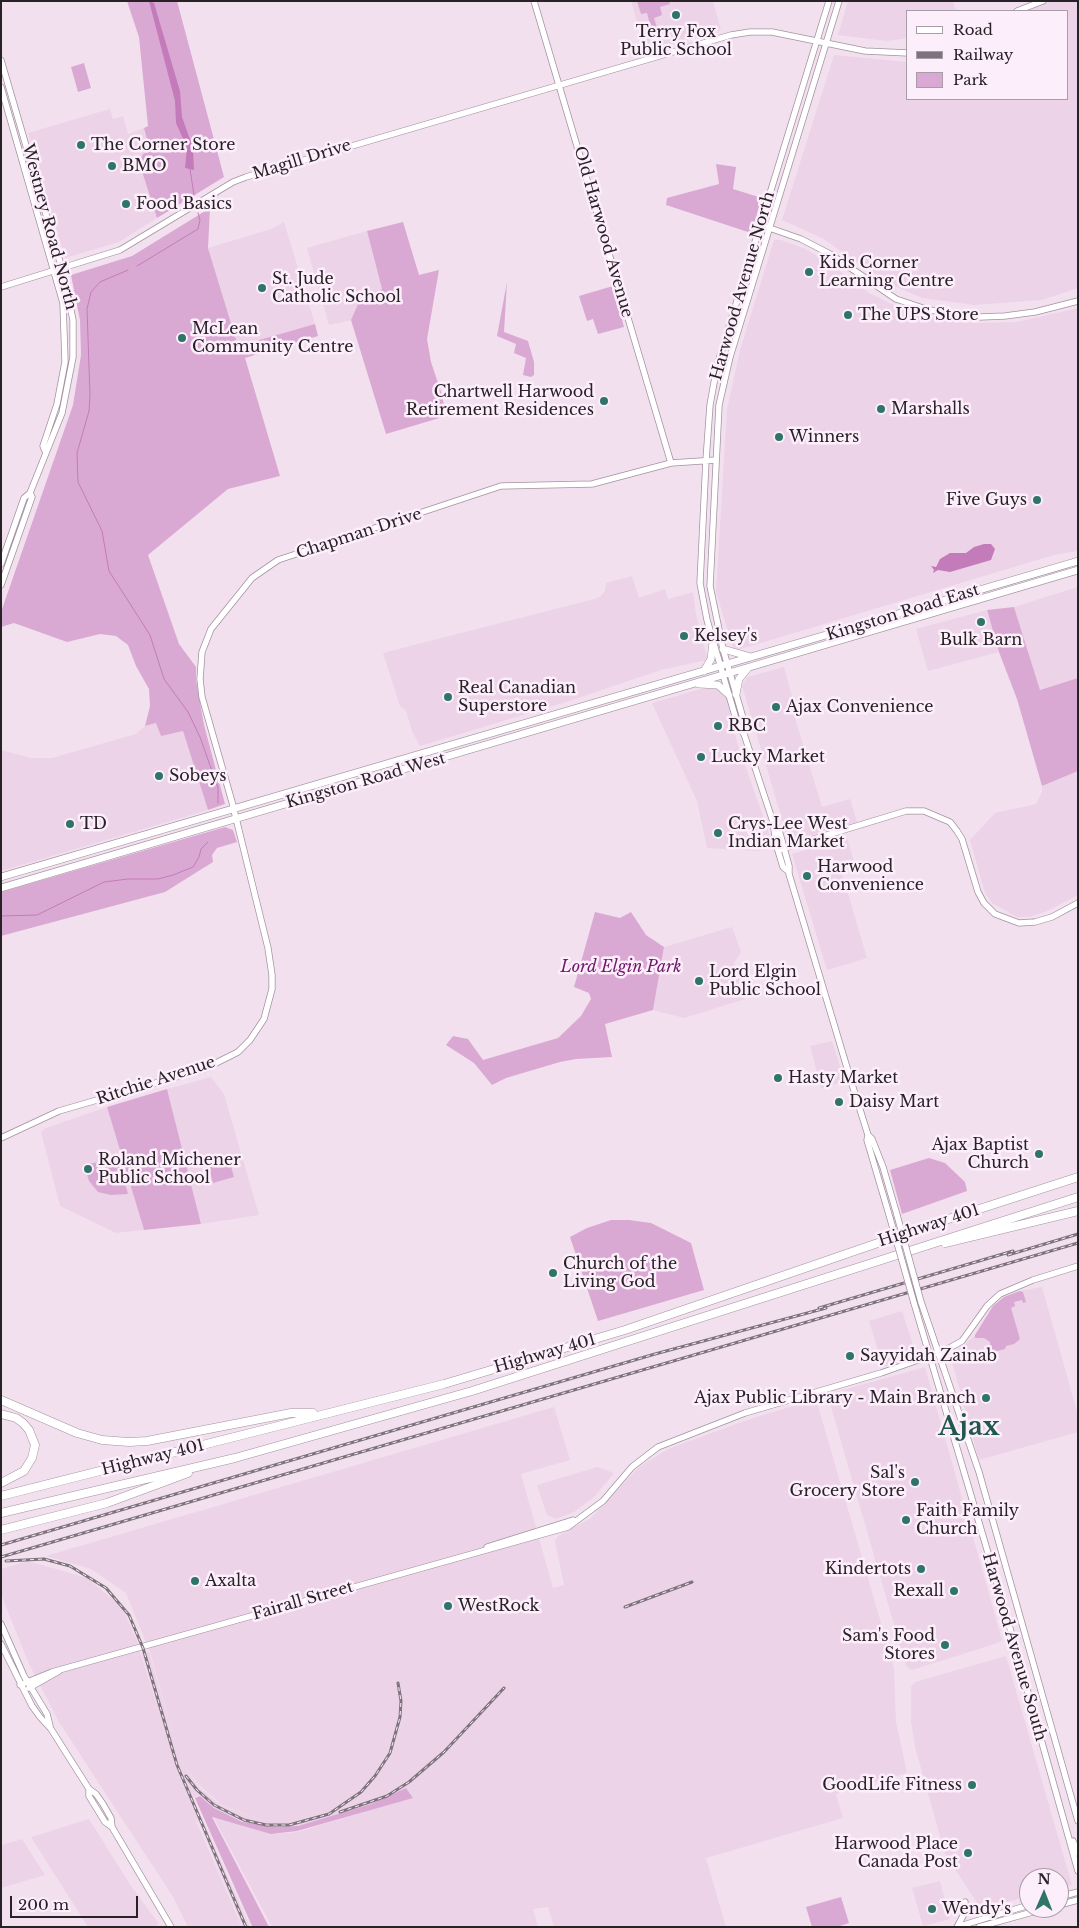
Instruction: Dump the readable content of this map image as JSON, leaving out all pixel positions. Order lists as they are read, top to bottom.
{
  "streets": {
    "highway": ["Highway 401"],
    "main road": [
      "Magill Drive",
      "Westney Road North",
      "Old Harwood Avenue",
      "Harwood Avenue North",
      "Chapman Drive",
      "Kingston Road East",
      "Kingston Road West",
      "Ritchie Avenue",
      "Fairall Street",
      "Harwood Avenue South"
    ]
  },
  "crossings": [
    ["Magill Drive", "Westney Road North"],
    ["Magill Drive", "Old Harwood Avenue"],
    ["Magill Drive", "Harwood Avenue North"],
    ["Old Harwood Avenue", "Chapman Drive"],
    ["Harwood Avenue North", "Chapman Drive"],
    ["Harwood Avenue North", "Kingston Road East"],
    ["Harwood Avenue North", "Kingston Road West"],
    ["Harwood Avenue North", "Harwood Avenue South"],
    ["Chapman Drive", "Kingston Road West"],
    ["Chapman Drive", "Ritchie Avenue"],
    ["Kingston Road East", "Kingston Road West"],
    ["Kingston Road East", "Harwood Avenue South"],
    ["Kingston Road West", "Ritchie Avenue"],
    ["Kingston Road West", "Harwood Avenue South"]
  ],
  "districts": ["Ajax"],
  "parks": ["Lord Elgin Park"],
  "places": [
    "Terry Fox Public School",
    "The Corner Store",
    "BMO",
    "Food Basics",
    "Kids Corner Learning Centre",
    "St. Jude Catholic School",
    "The UPS Store",
    "McLean Community Centre",
    "Chartwell Harwood Retirement Residences",
    "Marshalls",
    "Winners",
    "Five Guys",
    "Bulk Barn",
    "Kelsey's",
    "Real Canadian Superstore",
    "Ajax Convenience",
    "RBC",
    "Lucky Market",
    "Sobeys",
    "TD",
    "Crys-Lee West Indian Market",
    "Harwood Convenience",
    "Lord Elgin Public School",
    "Hasty Market",
    "Daisy Mart",
    "Ajax Baptist Church",
    "Roland Michener Public School",
    "Church of the Living God",
    "Sayyidah Zainab",
    "Ajax Public Library - Main Branch",
    "Sal's Grocery Store",
    "Faith Family Church",
    "Kindertots",
    "Axalta",
    "Rexall",
    "WestRock",
    "Sam's Food Stores",
    "GoodLife Fitness",
    "Harwood Place Canada Post",
    "Wendy's"
  ],
  "legend": ["Road", "Railway", "Park"],
  "scale_bar": "200 m",
  "north": "top"
}
